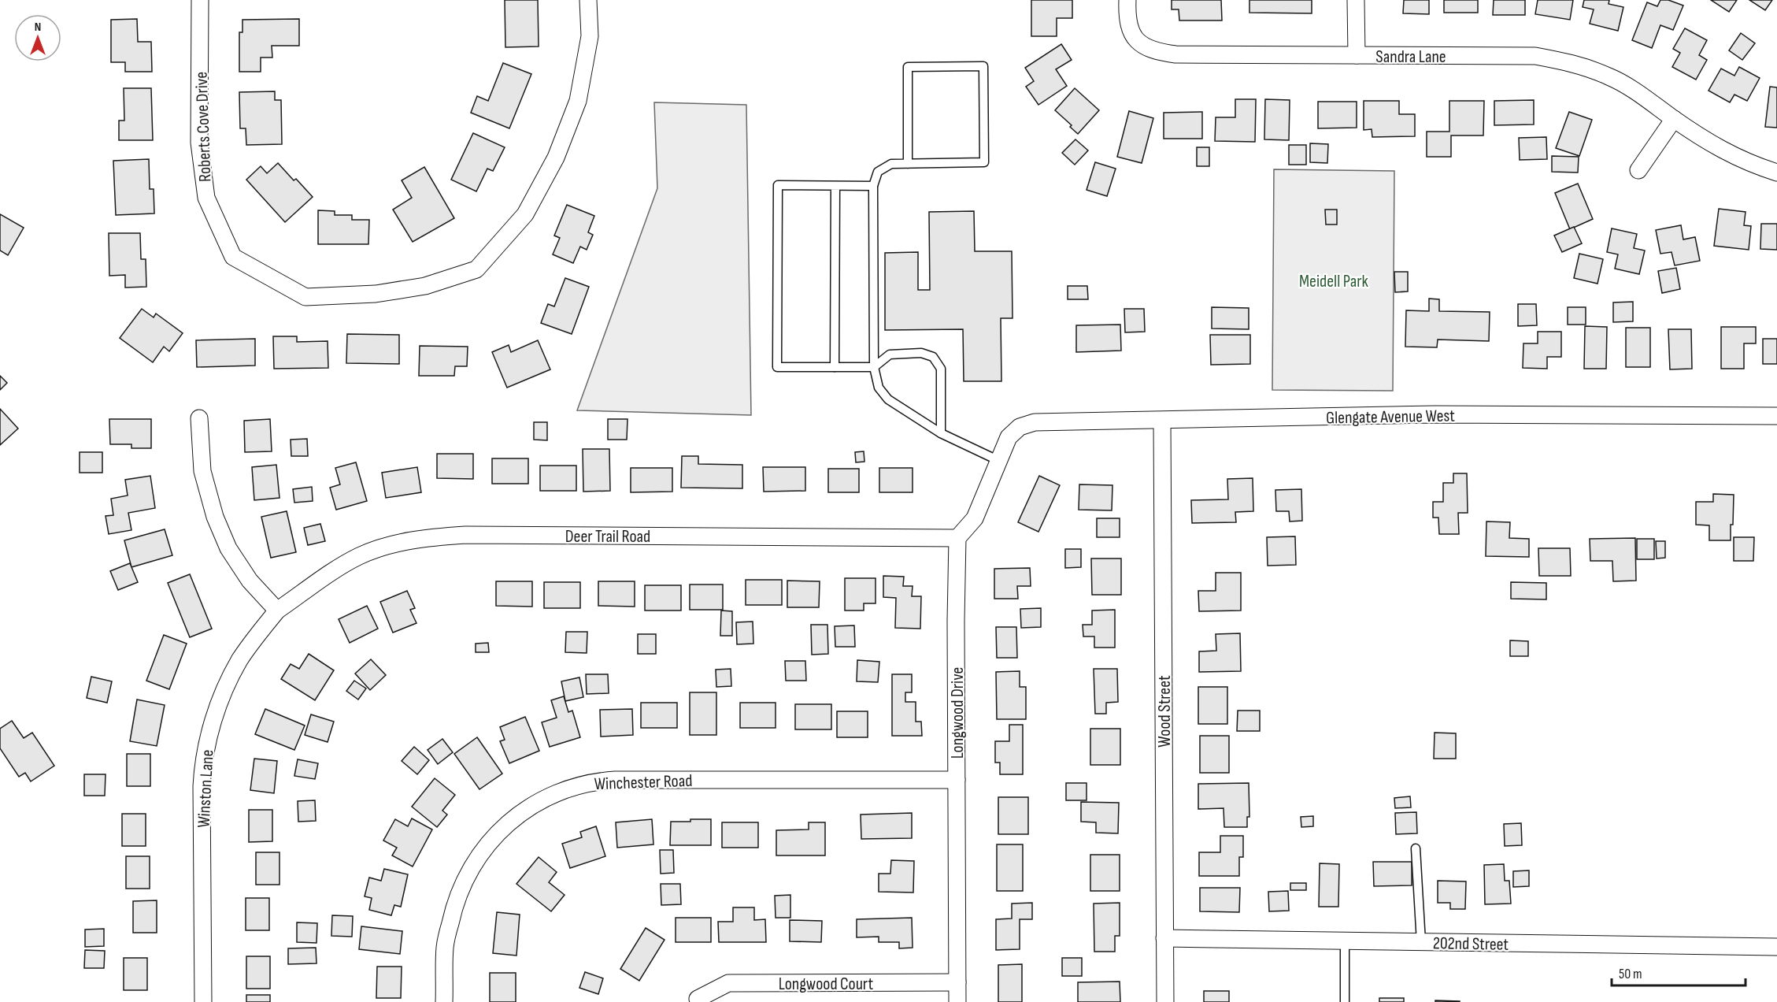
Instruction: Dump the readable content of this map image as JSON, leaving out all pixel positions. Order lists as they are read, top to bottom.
{
  "streets": {
    "street": [
      "Sandra Lane",
      "Roberts Cove Drive",
      "Glengate Avenue West",
      "Deer Trail Road",
      "Wood Street",
      "Longwood Drive",
      "Winchester Road",
      "Winston Lane",
      "202nd Street",
      "Longwood Court"
    ]
  },
  "crossings": [
    ["Glengate Avenue West", "Wood Street"],
    ["Deer Trail Road", "Longwood Drive"],
    ["Deer Trail Road", "Winston Lane"],
    ["Wood Street", "202nd Street"],
    ["Longwood Drive", "Winchester Road"],
    ["Longwood Drive", "Longwood Court"]
  ],
  "parks": ["Meidell Park"],
  "scale_bar": "50 m",
  "north": "top"
}
